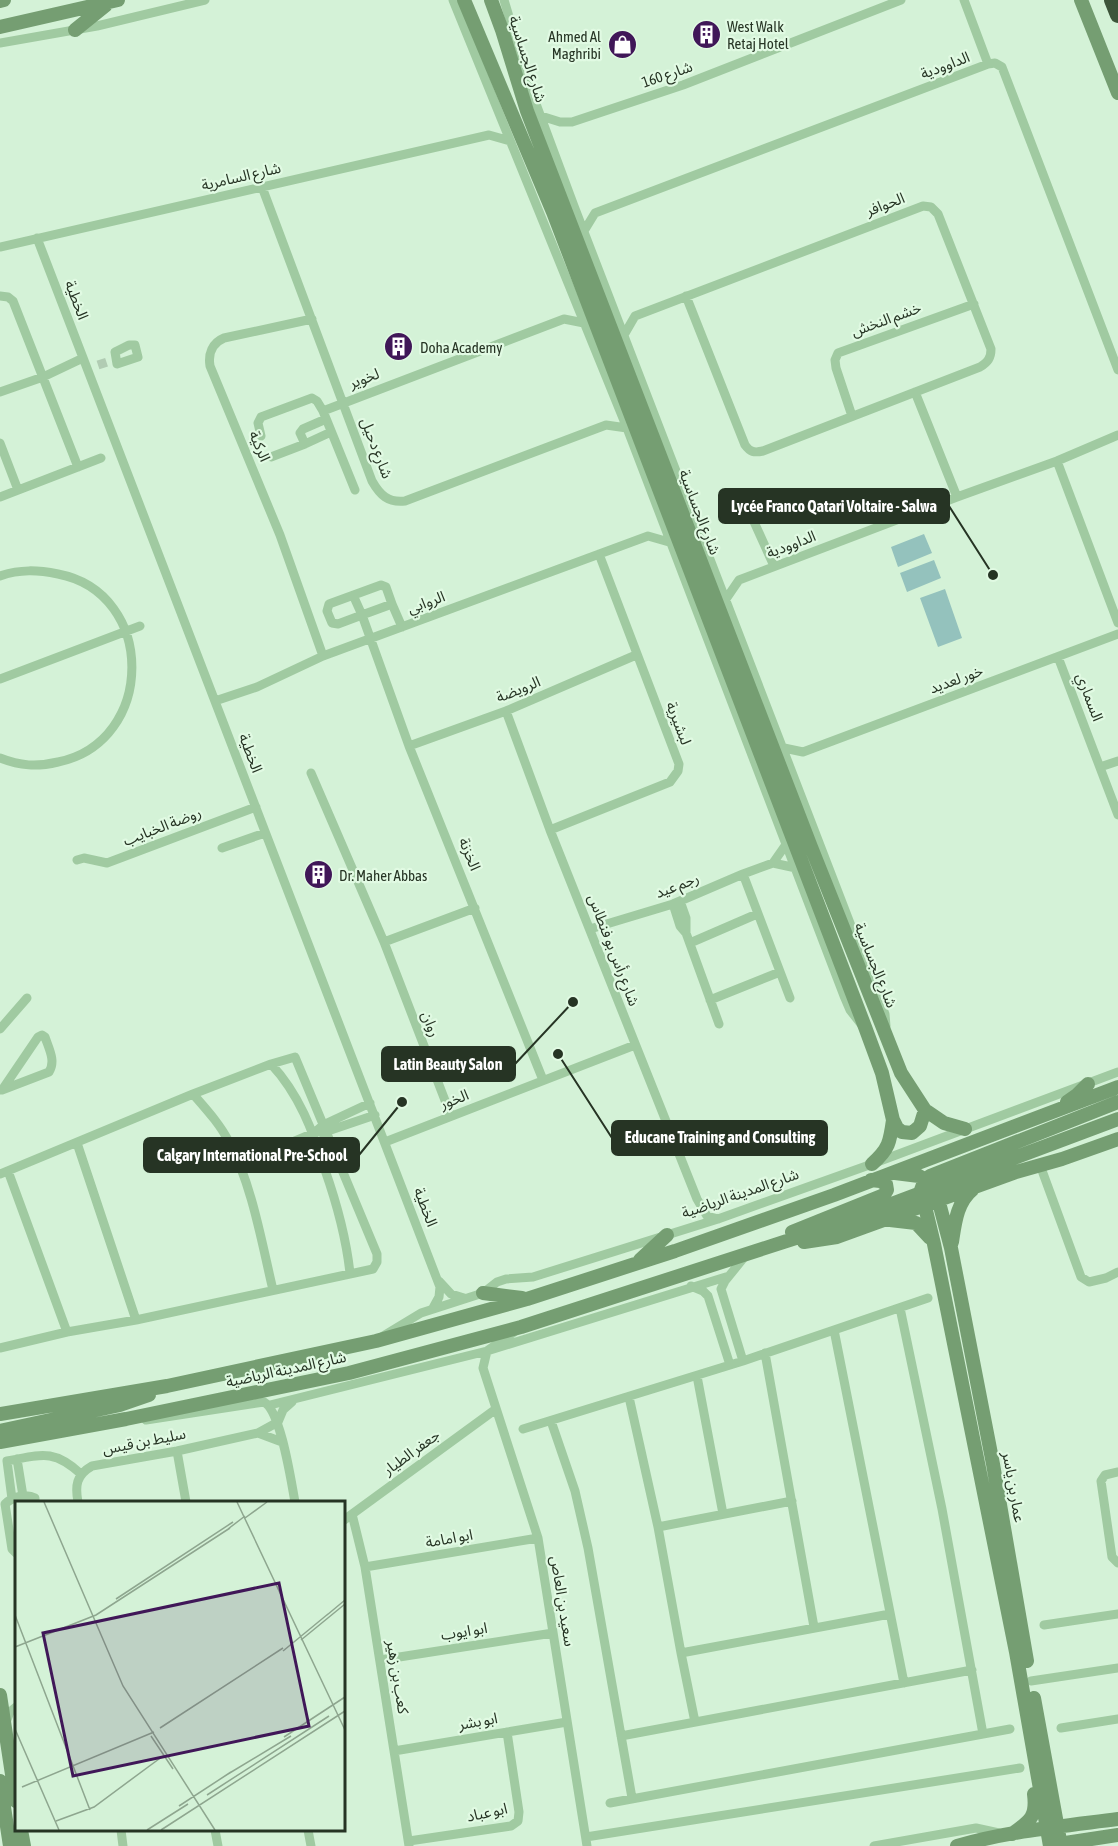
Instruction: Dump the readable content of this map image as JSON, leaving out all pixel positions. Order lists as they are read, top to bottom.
{
  "streets": {
    "street": [
      "شارع الجساسية",
      "الداوودية",
      "شارع 160",
      "شارع السامرية",
      "الحوافر",
      "الخطية",
      "خشم النخش",
      "لخوير",
      "الركية",
      "شارع دحيل",
      "الروابي",
      "خور لعديد",
      "الرويضة",
      "السماري",
      "لبشيرية",
      "روضة الخبايب",
      "الخزنة",
      "رجم عيد",
      "شارع رأس بو فنطاس",
      "روان",
      "الخور",
      "شارع المدينة الرياضية",
      "سليط بن قيس",
      "جعفر الطيار",
      "عمار بن ياسر",
      "ابو امامة",
      "سعيد بن العاص",
      "ابو ايوب",
      "كعب بن زهير",
      "ابو بشر",
      "ابو عباد"
    ]
  },
  "crossings": [
    ["شارع الجساسية", "الداوودية"],
    ["شارع الجساسية", "شارع 160"],
    ["شارع الجساسية", "شارع السامرية"],
    ["شارع الجساسية", "شارع دحيل"],
    ["شارع السامرية", "الخطية"],
    ["شارع السامرية", "شارع دحيل"],
    ["الحوافر", "خشم النخش"],
    ["الخطية", "الروابي"],
    ["الخطية", "روضة الخبايب"],
    ["الخطية", "الخور"],
    ["الخطية", "شارع المدينة الرياضية"],
    ["لخوير", "شارع دحيل"],
    ["الركية", "شارع دحيل"],
    ["الركية", "الروابي"],
    ["الروابي", "لبشيرية"],
    ["الروابي", "الخزنة"],
    ["خور لعديد", "السماري"],
    ["الرويضة", "لبشيرية"],
    ["الرويضة", "الخزنة"],
    ["الرويضة", "شارع رأس بو فنطاس"],
    ["لبشيرية", "شارع رأس بو فنطاس"],
    ["الخزنة", "الخور"],
    ["رجم عيد", "شارع رأس بو فنطاس"],
    ["شارع رأس بو فنطاس", "الخور"],
    ["شارع رأس بو فنطاس", "شارع المدينة الرياضية"],
    ["روان", "الخور"],
    ["شارع المدينة الرياضية", "سليط بن قيس"],
    ["شارع المدينة الرياضية", "عمار بن ياسر"],
    ["جعفر الطيار", "سعيد بن العاص"],
    ["جعفر الطيار", "كعب بن زهير"],
    ["ابو امامة", "سعيد بن العاص"],
    ["ابو امامة", "كعب بن زهير"],
    ["سعيد بن العاص", "ابو ايوب"],
    ["سعيد بن العاص", "ابو بشر"],
    ["ابو ايوب", "كعب بن زهير"],
    ["كعب بن زهير", "ابو بشر"],
    ["كعب بن زهير", "ابو عباد"],
    ["ابو بشر", "ابو عباد"]
  ],
  "places": {
    "building": ["West Walk Retaj Hotel", "Doha Academy", "Dr. Maher Abbas"],
    "shop": ["Ahmed Al Maghribi"],
    "other": [
      "Lycée Franco Qatari Voltaire - Salwa",
      "Latin Beauty Salon",
      "Educane Training and Consulting",
      "Calgary International Pre-School"
    ]
  }
}
